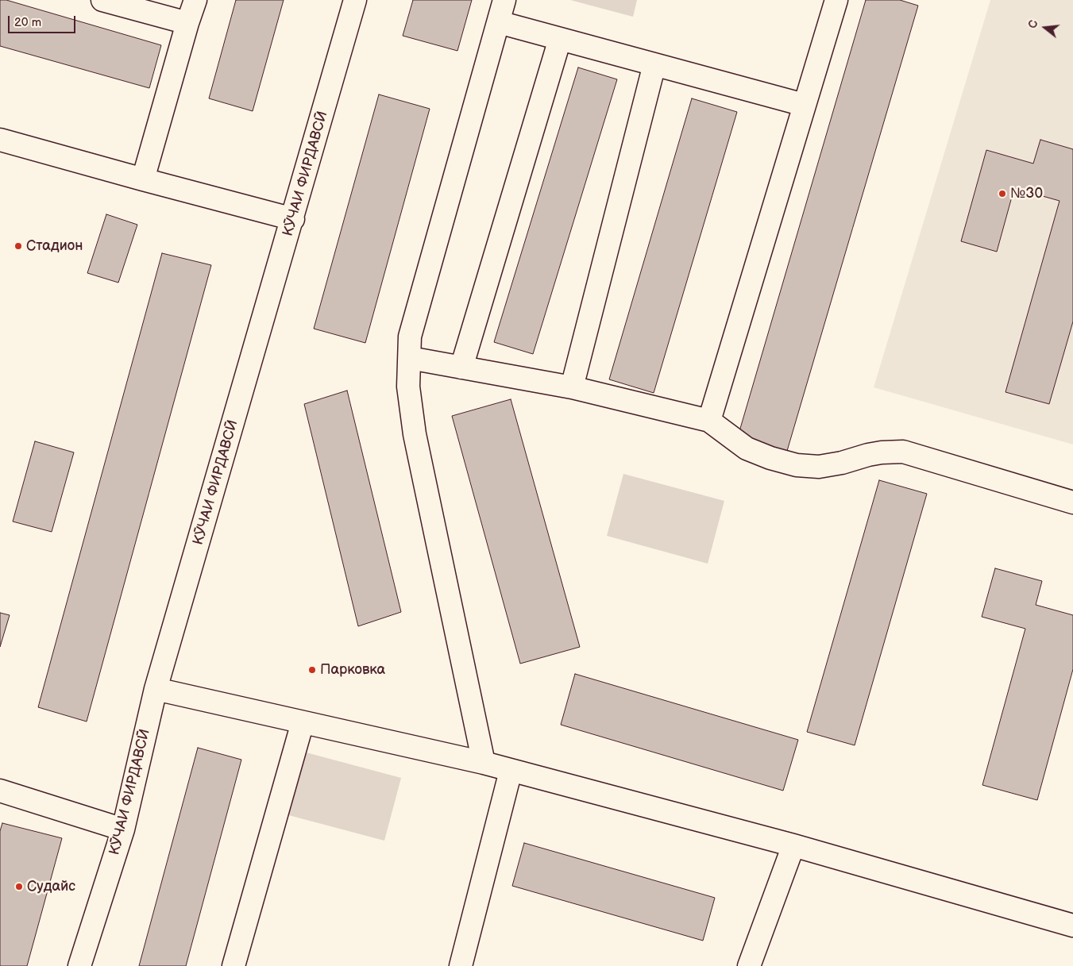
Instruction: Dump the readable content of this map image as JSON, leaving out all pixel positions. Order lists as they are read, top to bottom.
{
  "streets": {
    "street": ["КӮЧАИ ФИРДАВСӢ"]
  },
  "places": [
    "№30",
    "Стадион",
    "Парковка",
    "Судайс"
  ],
  "scale_bar": "20 m",
  "north": "left"
}
